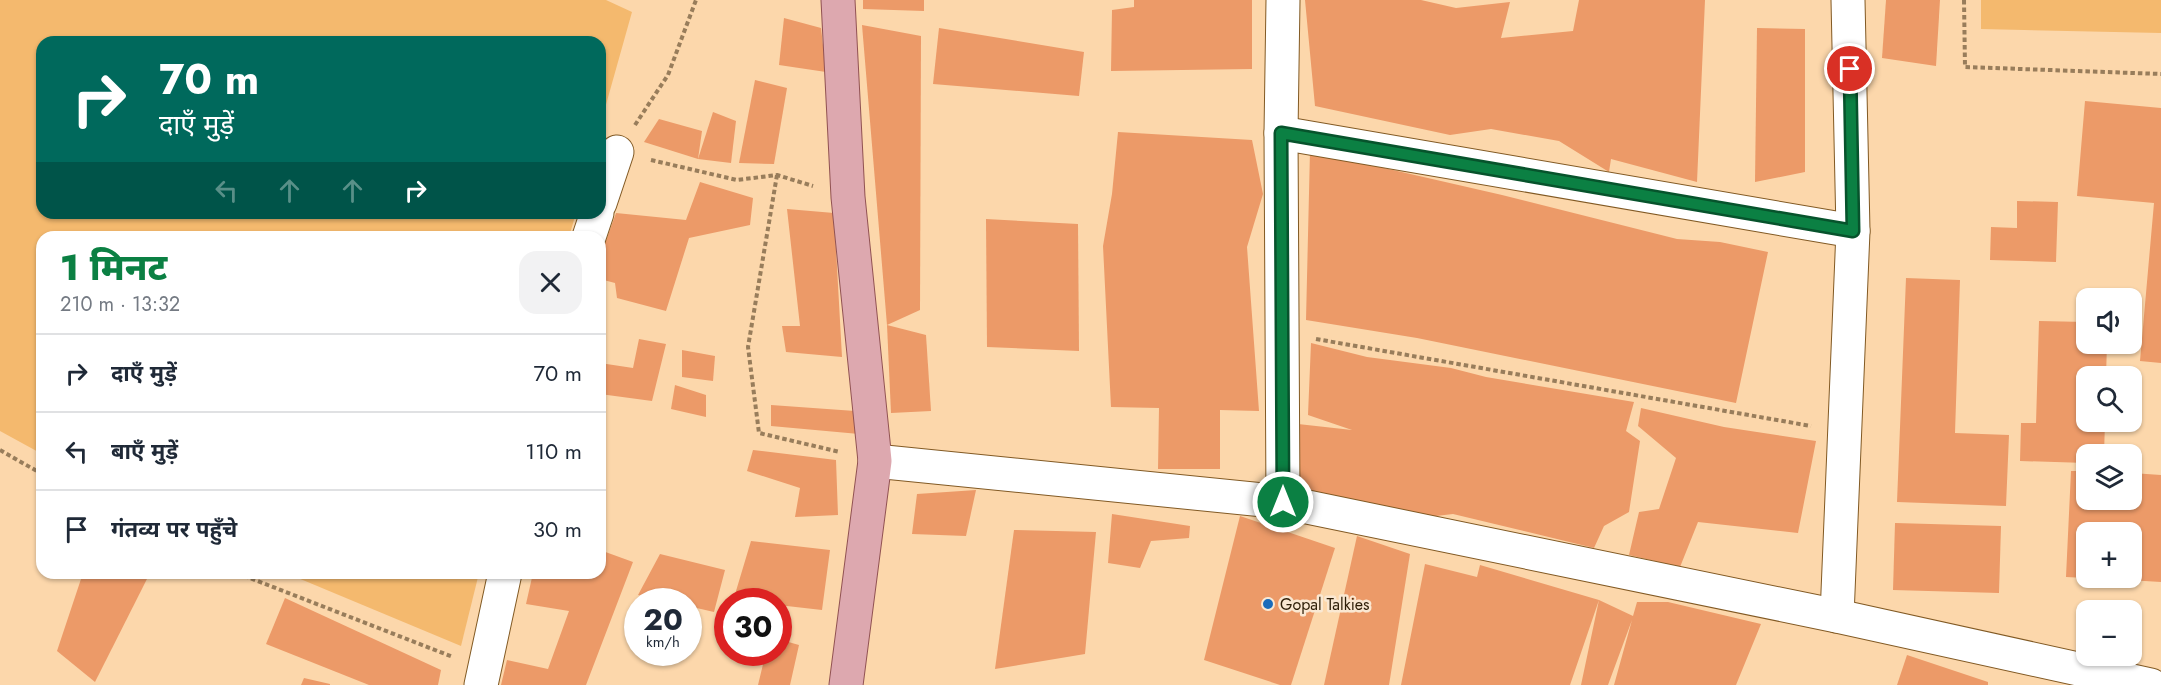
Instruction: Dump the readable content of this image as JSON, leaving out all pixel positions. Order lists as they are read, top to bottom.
{
  "places": ["Gopal Talkies"],
  "page": {
    "turn": ["70 m", "दाएँ मुड़ें"],
    "heading": ["1 मिनट", "210 m · 13:32"],
    "map_buttons": ["+", "−"],
    "list": [
      {
        "name": "दाएँ मुड़ें",
        "value": "70 m"
      },
      {
        "name": "बाएँ मुड़ें",
        "value": "110 m"
      },
      {
        "name": "गंतव्य पर पहुँचे",
        "value": "30 m"
      }
    ],
    "speed": "20 km/h",
    "limit": "30"
  }
}
